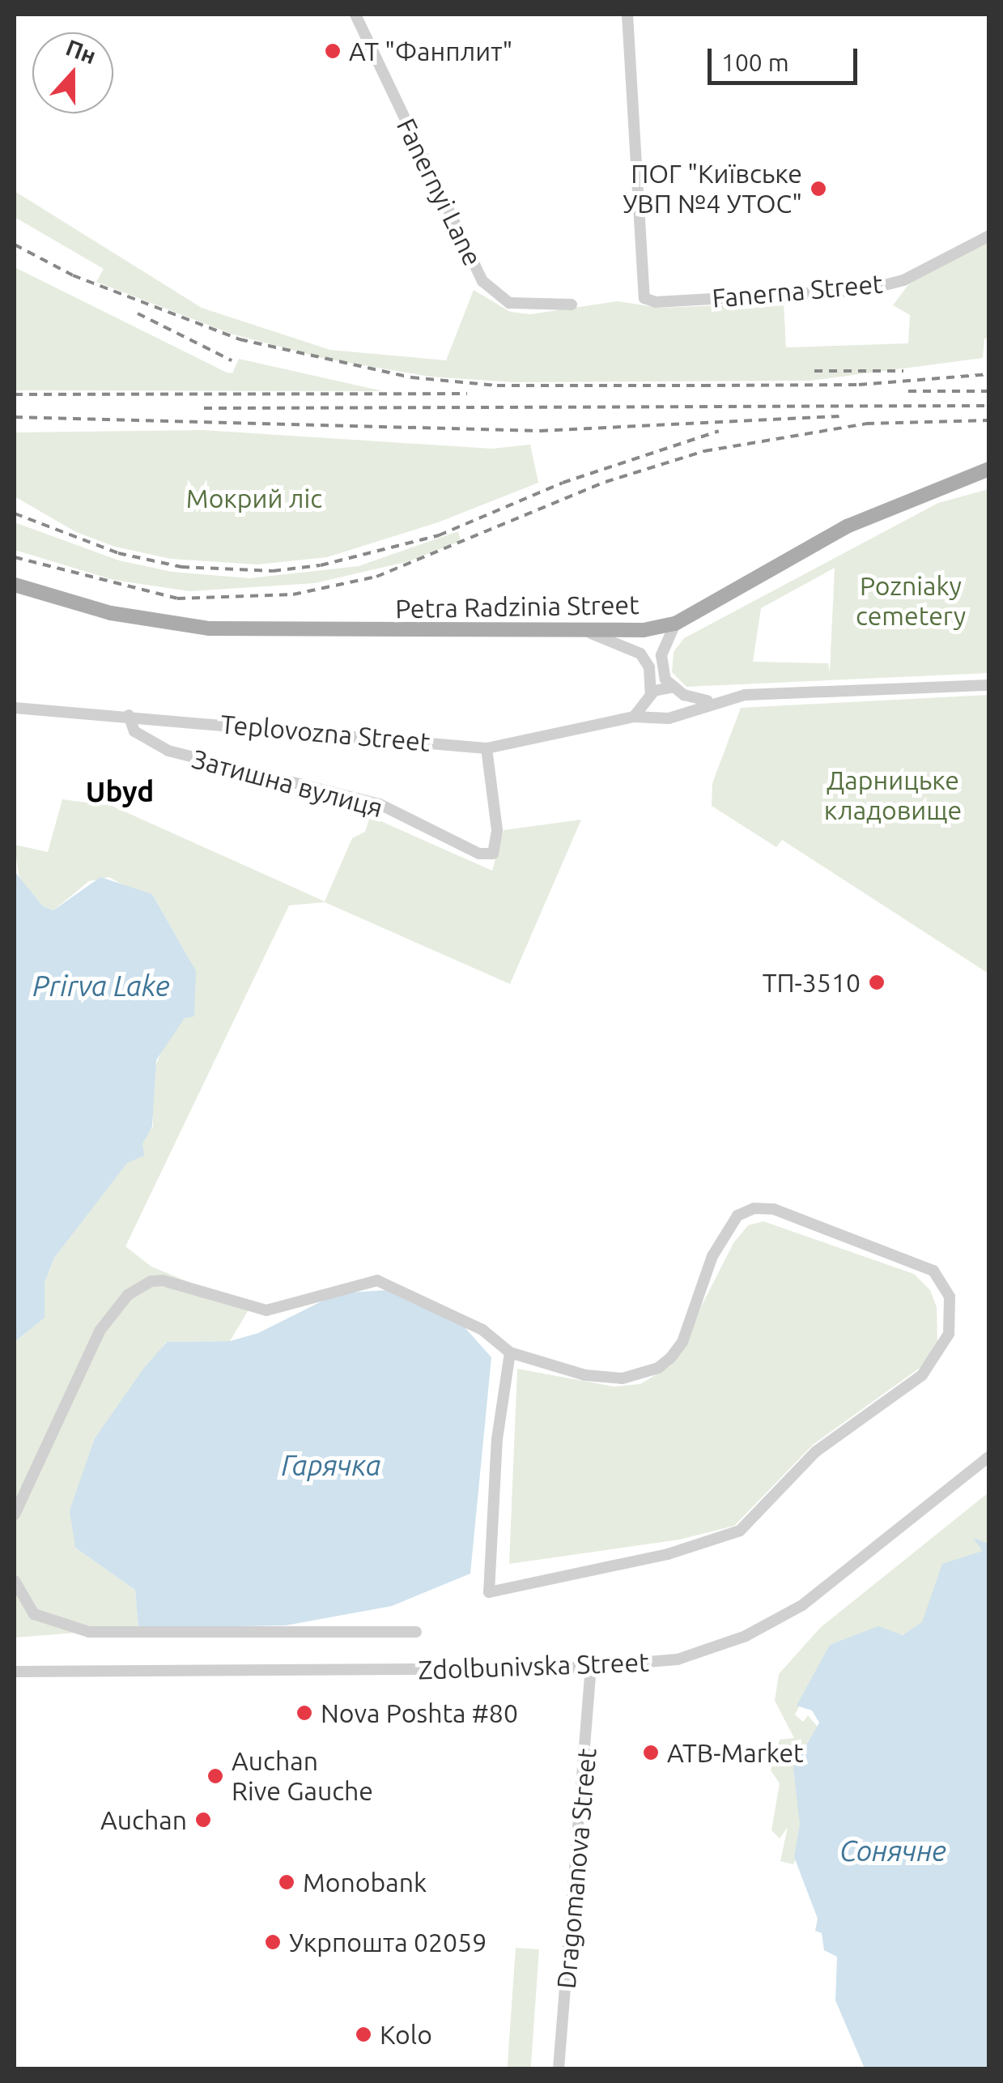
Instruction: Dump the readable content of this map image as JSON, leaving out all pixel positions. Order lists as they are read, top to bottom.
{
  "streets": {
    "main road": ["Petra Radzinia Street"],
    "street": [
      "Fanernyi Lane",
      "Fanerna Street",
      "Teplovozna Street",
      "Затишна вулиця",
      "Zdolbunivska Street",
      "Dragomanova Street"
    ]
  },
  "crossings": [
    ["Teplovozna Street", "Затишна вулиця"],
    ["Zdolbunivska Street", "Dragomanova Street"]
  ],
  "districts": ["Ubyd"],
  "water": ["Prirva Lake", "Гарячка", "Сонячне"],
  "parks": ["Мокрий ліс", "Pozniaky cemetery", "Дарницьке кладовище"],
  "places": [
    "АТ \"Фанплит\"",
    "ПОГ \"Київське УВП №4 УТОС\"",
    "ТП-3510",
    "Nova Poshta #80",
    "ATB-Market",
    "Auchan Rive Gauche",
    "Auchan",
    "Monobank",
    "Укрпошта 02059",
    "Kolo"
  ],
  "scale_bar": "100 m",
  "north": "top"
}
